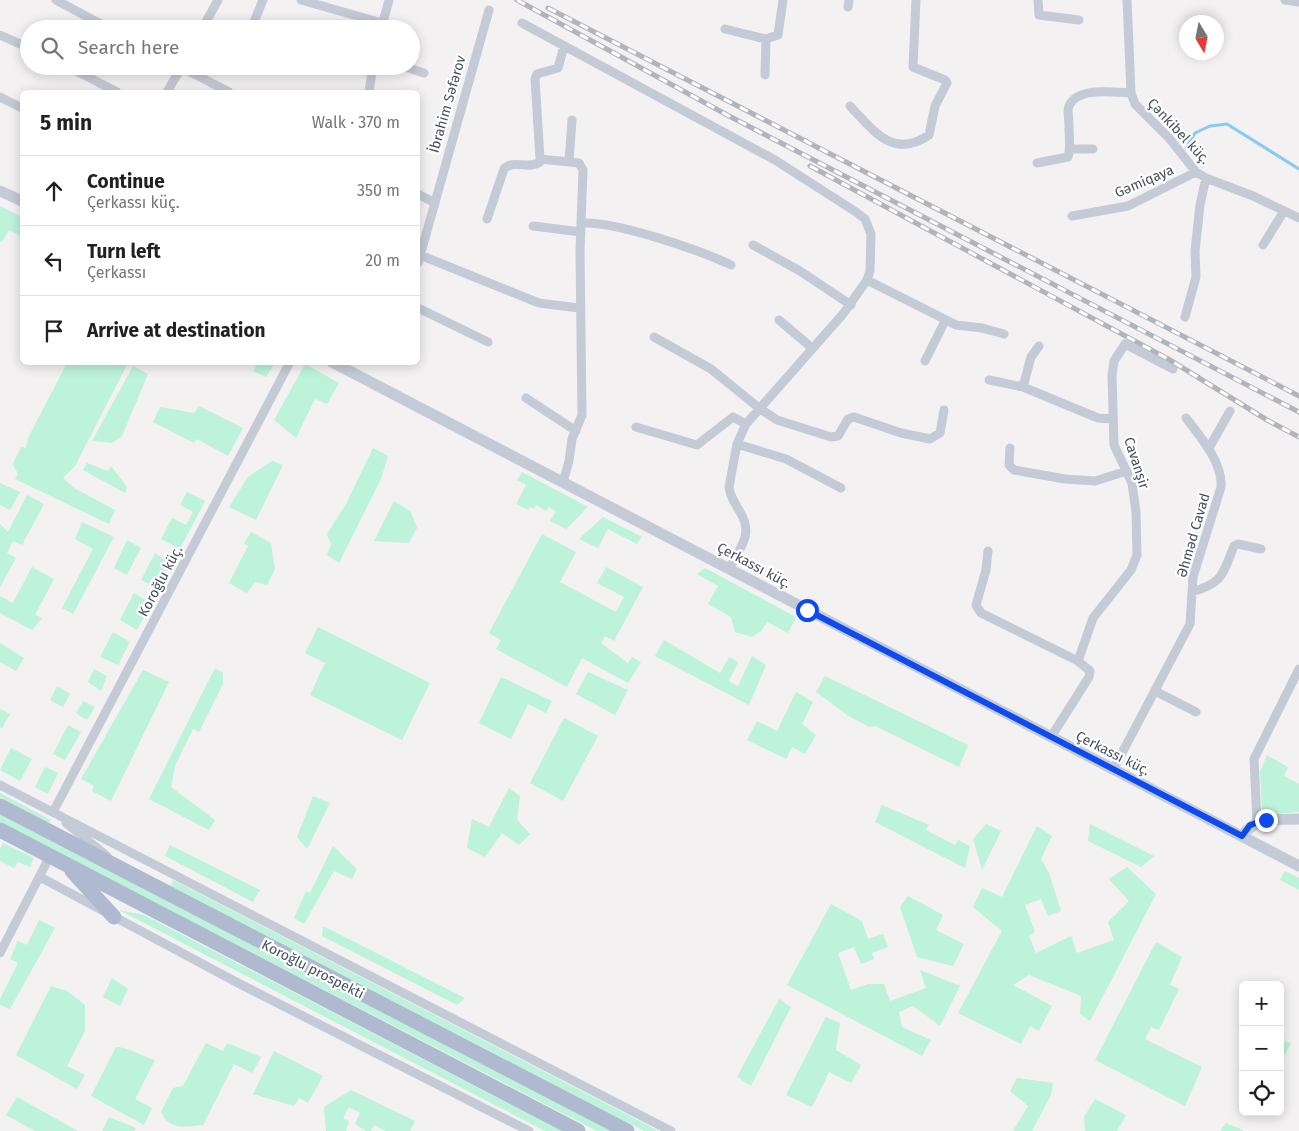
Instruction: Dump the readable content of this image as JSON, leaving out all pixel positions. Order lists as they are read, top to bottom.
{
  "streets": {
    "main road": ["Koroğlu prospekti"],
    "street": [
      "İbrahim Səfərov",
      "Çənkibel küç.",
      "Gəmiqaya",
      "Cavanşir",
      "Əhməd Cavad",
      "Çerkassı küç.",
      "Koroğlu küç."
    ]
  },
  "crossings": [
    ["Çənkibel küç.", "Gəmiqaya"],
    ["Əhməd Cavad", "Çerkassı küç."]
  ],
  "north": "bottom",
  "page": {
    "search": "Search here",
    "heading": ["5 min", "Walk · 370 m"],
    "list": [
      ["Continue", "Çerkassı küç.", "350 m"],
      ["Turn left", "Çerkassı", "20 m"],
      "Arrive at destination"
    ],
    "map_buttons": ["+", "−"]
  }
}
